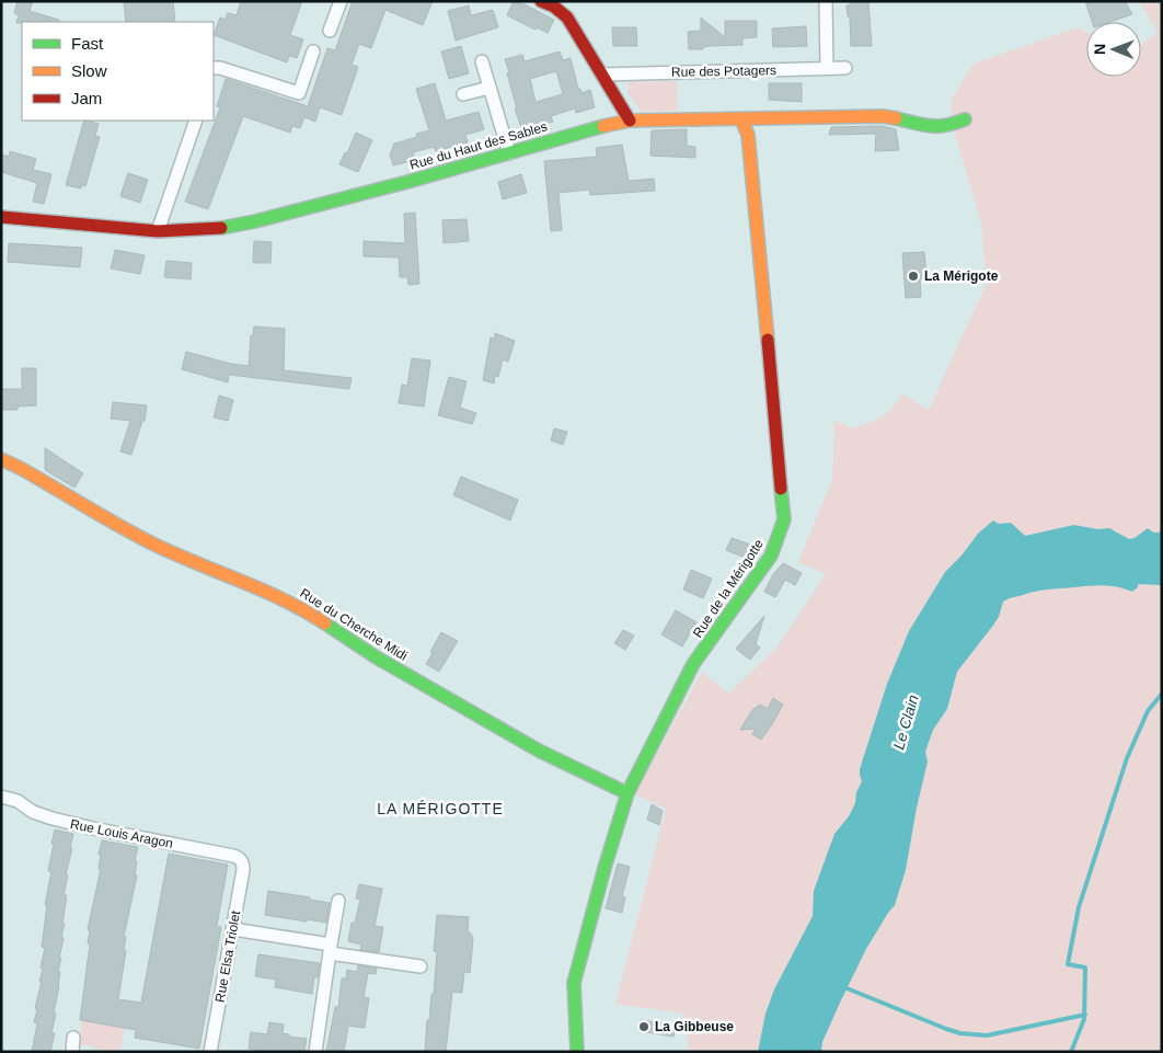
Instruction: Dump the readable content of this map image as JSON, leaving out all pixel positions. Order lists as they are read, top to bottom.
{
  "streets": {
    "street": [
      "Rue des Potagers",
      "Rue du Haut des Sables",
      "Rue de la Mérigotte",
      "Rue du Cherche Midi",
      "Rue Louis Aragon",
      "Rue Elsa Triolet"
    ]
  },
  "crossings": [
    ["Rue du Haut des Sables", "Rue de la Mérigotte"],
    ["Rue de la Mérigotte", "Rue du Cherche Midi"],
    ["Rue Louis Aragon", "Rue Elsa Triolet"]
  ],
  "districts": ["LA MÉRIGOTTE"],
  "water": ["Le Clain"],
  "places": ["La Mérigote", "La Gibbeuse"],
  "legend": ["Fast", "Slow", "Jam"],
  "north": "left"
}
